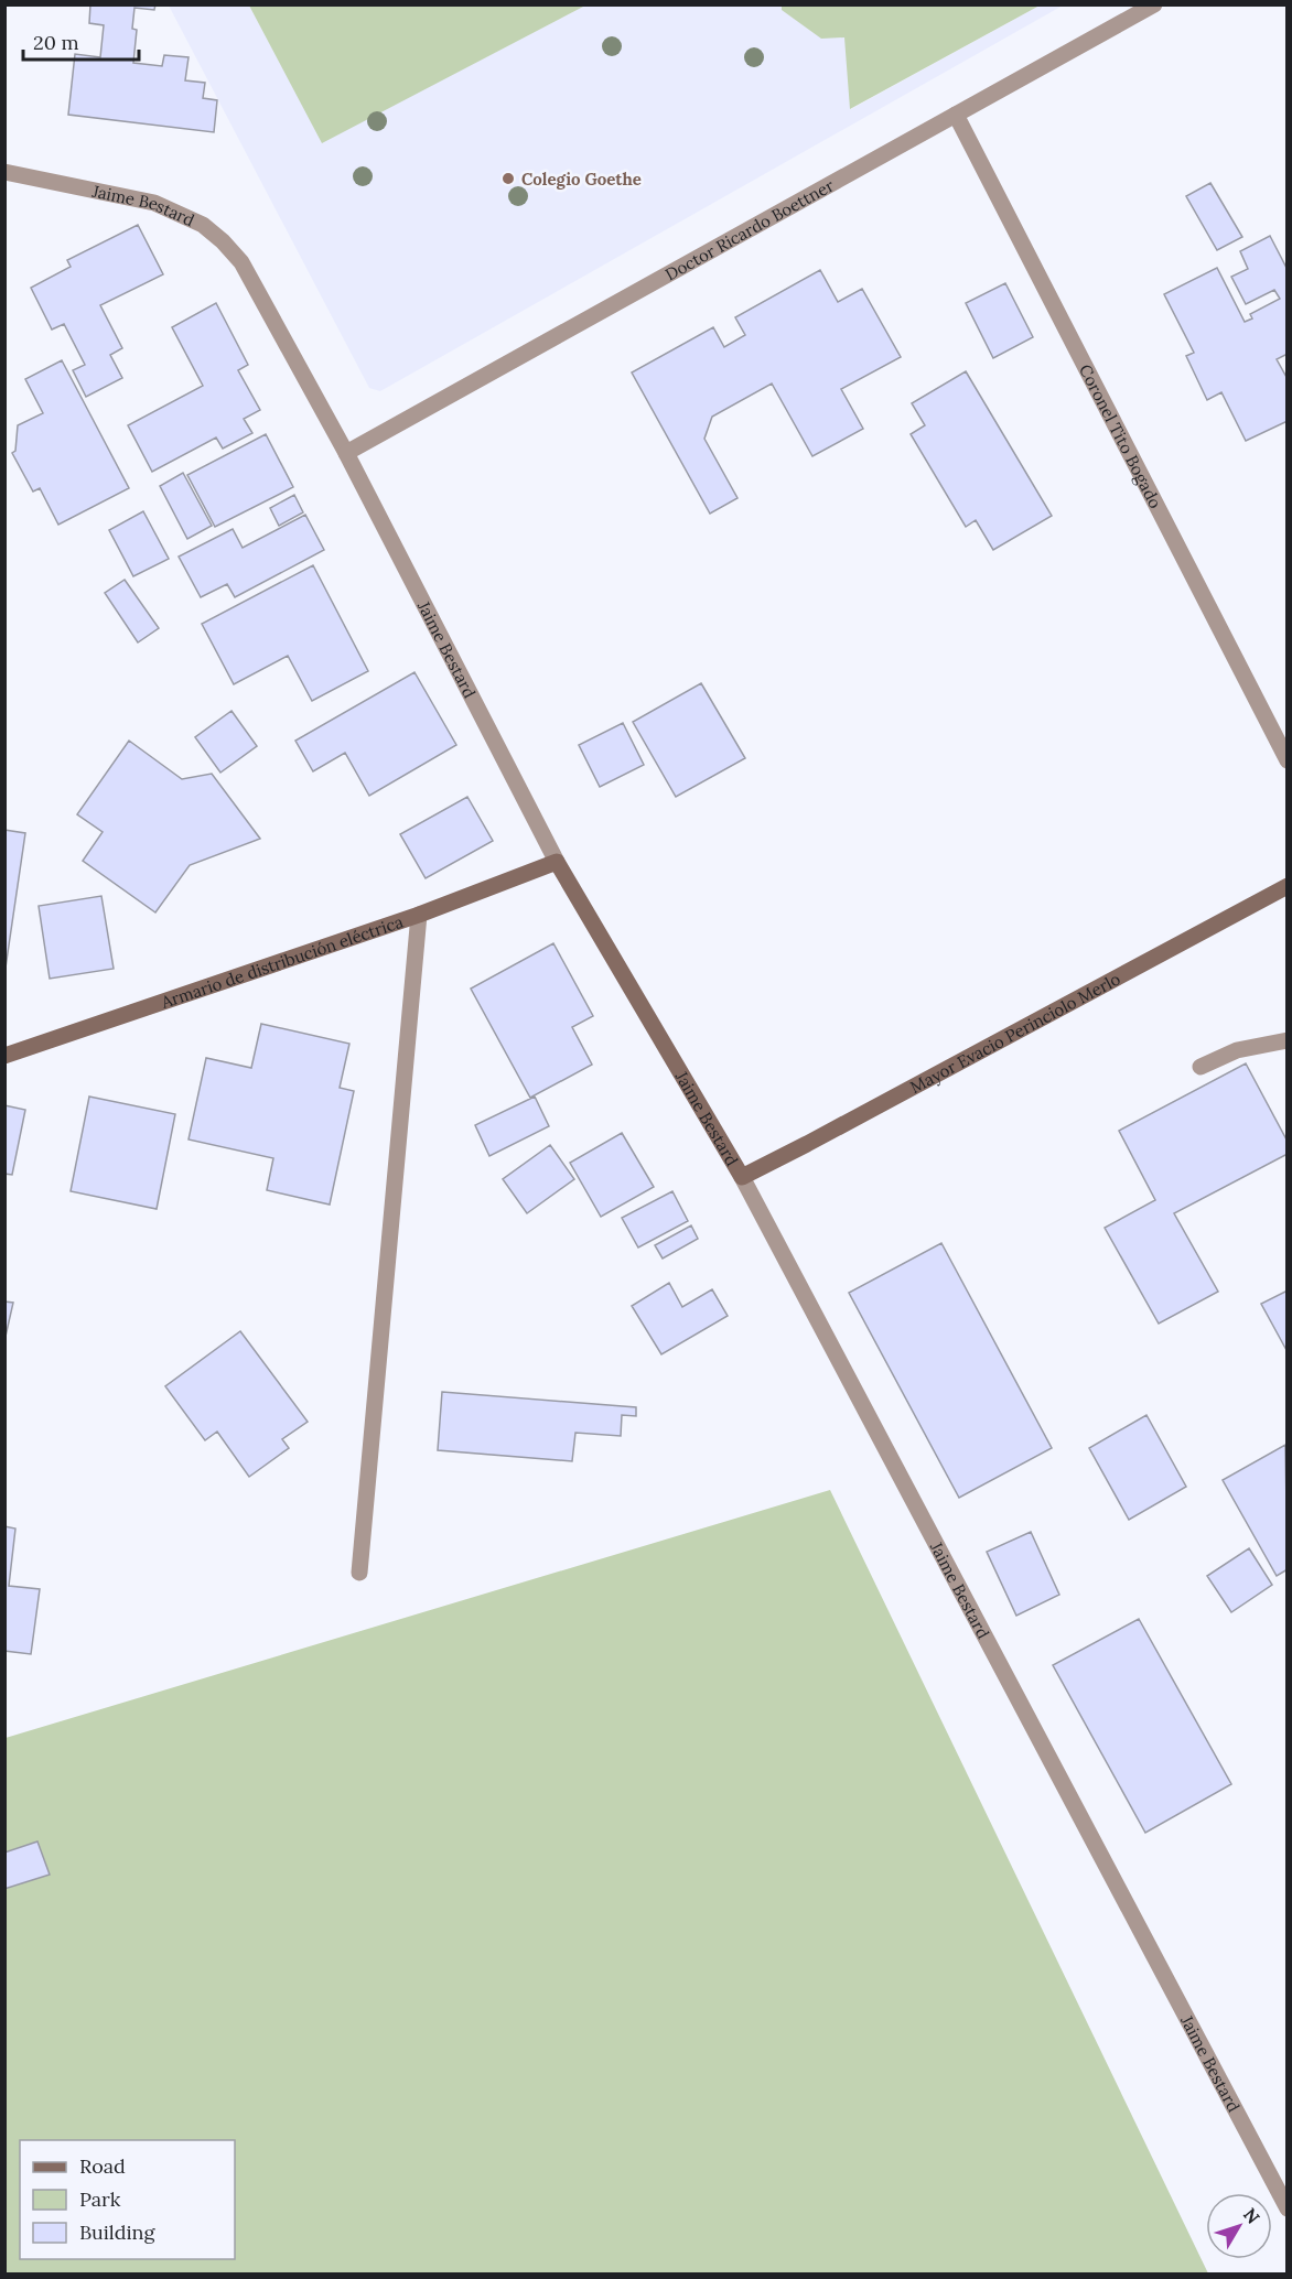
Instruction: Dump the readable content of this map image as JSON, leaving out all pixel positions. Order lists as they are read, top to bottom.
{
  "streets": {
    "street": [
      "Jaime Bestard",
      "Doctor Ricardo Boettner",
      "Coronel Tito Bogado",
      "Armario de distribución eléctrica",
      "Mayor Evacio Perinciolo Merlo"
    ]
  },
  "crossings": [
    ["Jaime Bestard", "Doctor Ricardo Boettner"],
    ["Jaime Bestard", "Armario de distribución eléctrica"],
    ["Jaime Bestard", "Mayor Evacio Perinciolo Merlo"],
    ["Doctor Ricardo Boettner", "Coronel Tito Bogado"]
  ],
  "places": ["Colegio Goethe"],
  "legend": ["Road", "Park", "Building"],
  "scale_bar": "20 m",
  "north": "top right"
}
